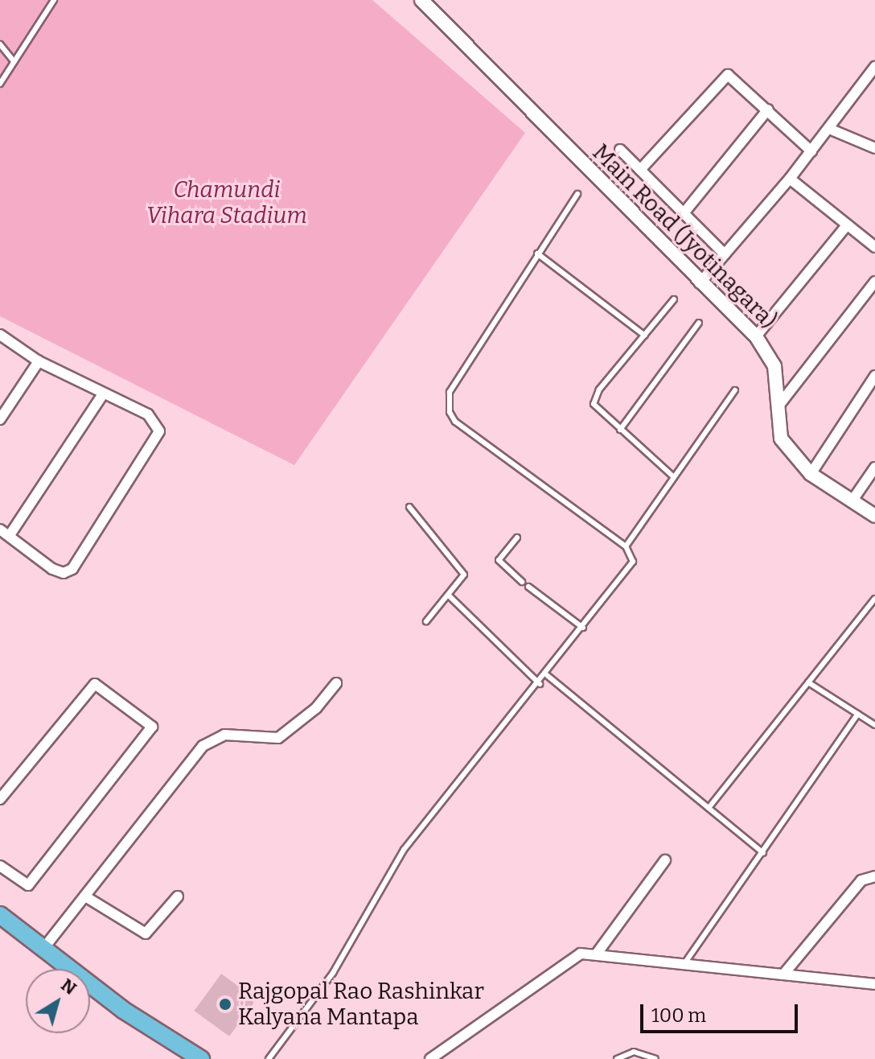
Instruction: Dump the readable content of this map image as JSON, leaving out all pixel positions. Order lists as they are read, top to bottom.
{
  "streets": {
    "street": ["Main Road (Jyotinagara)"]
  },
  "parks": ["Chamundi Vihara Stadium"],
  "places": ["Rajgopal Rao Rashinkar Kalyana Mantapa"],
  "scale_bar": "100 m",
  "north": "top right"
}
